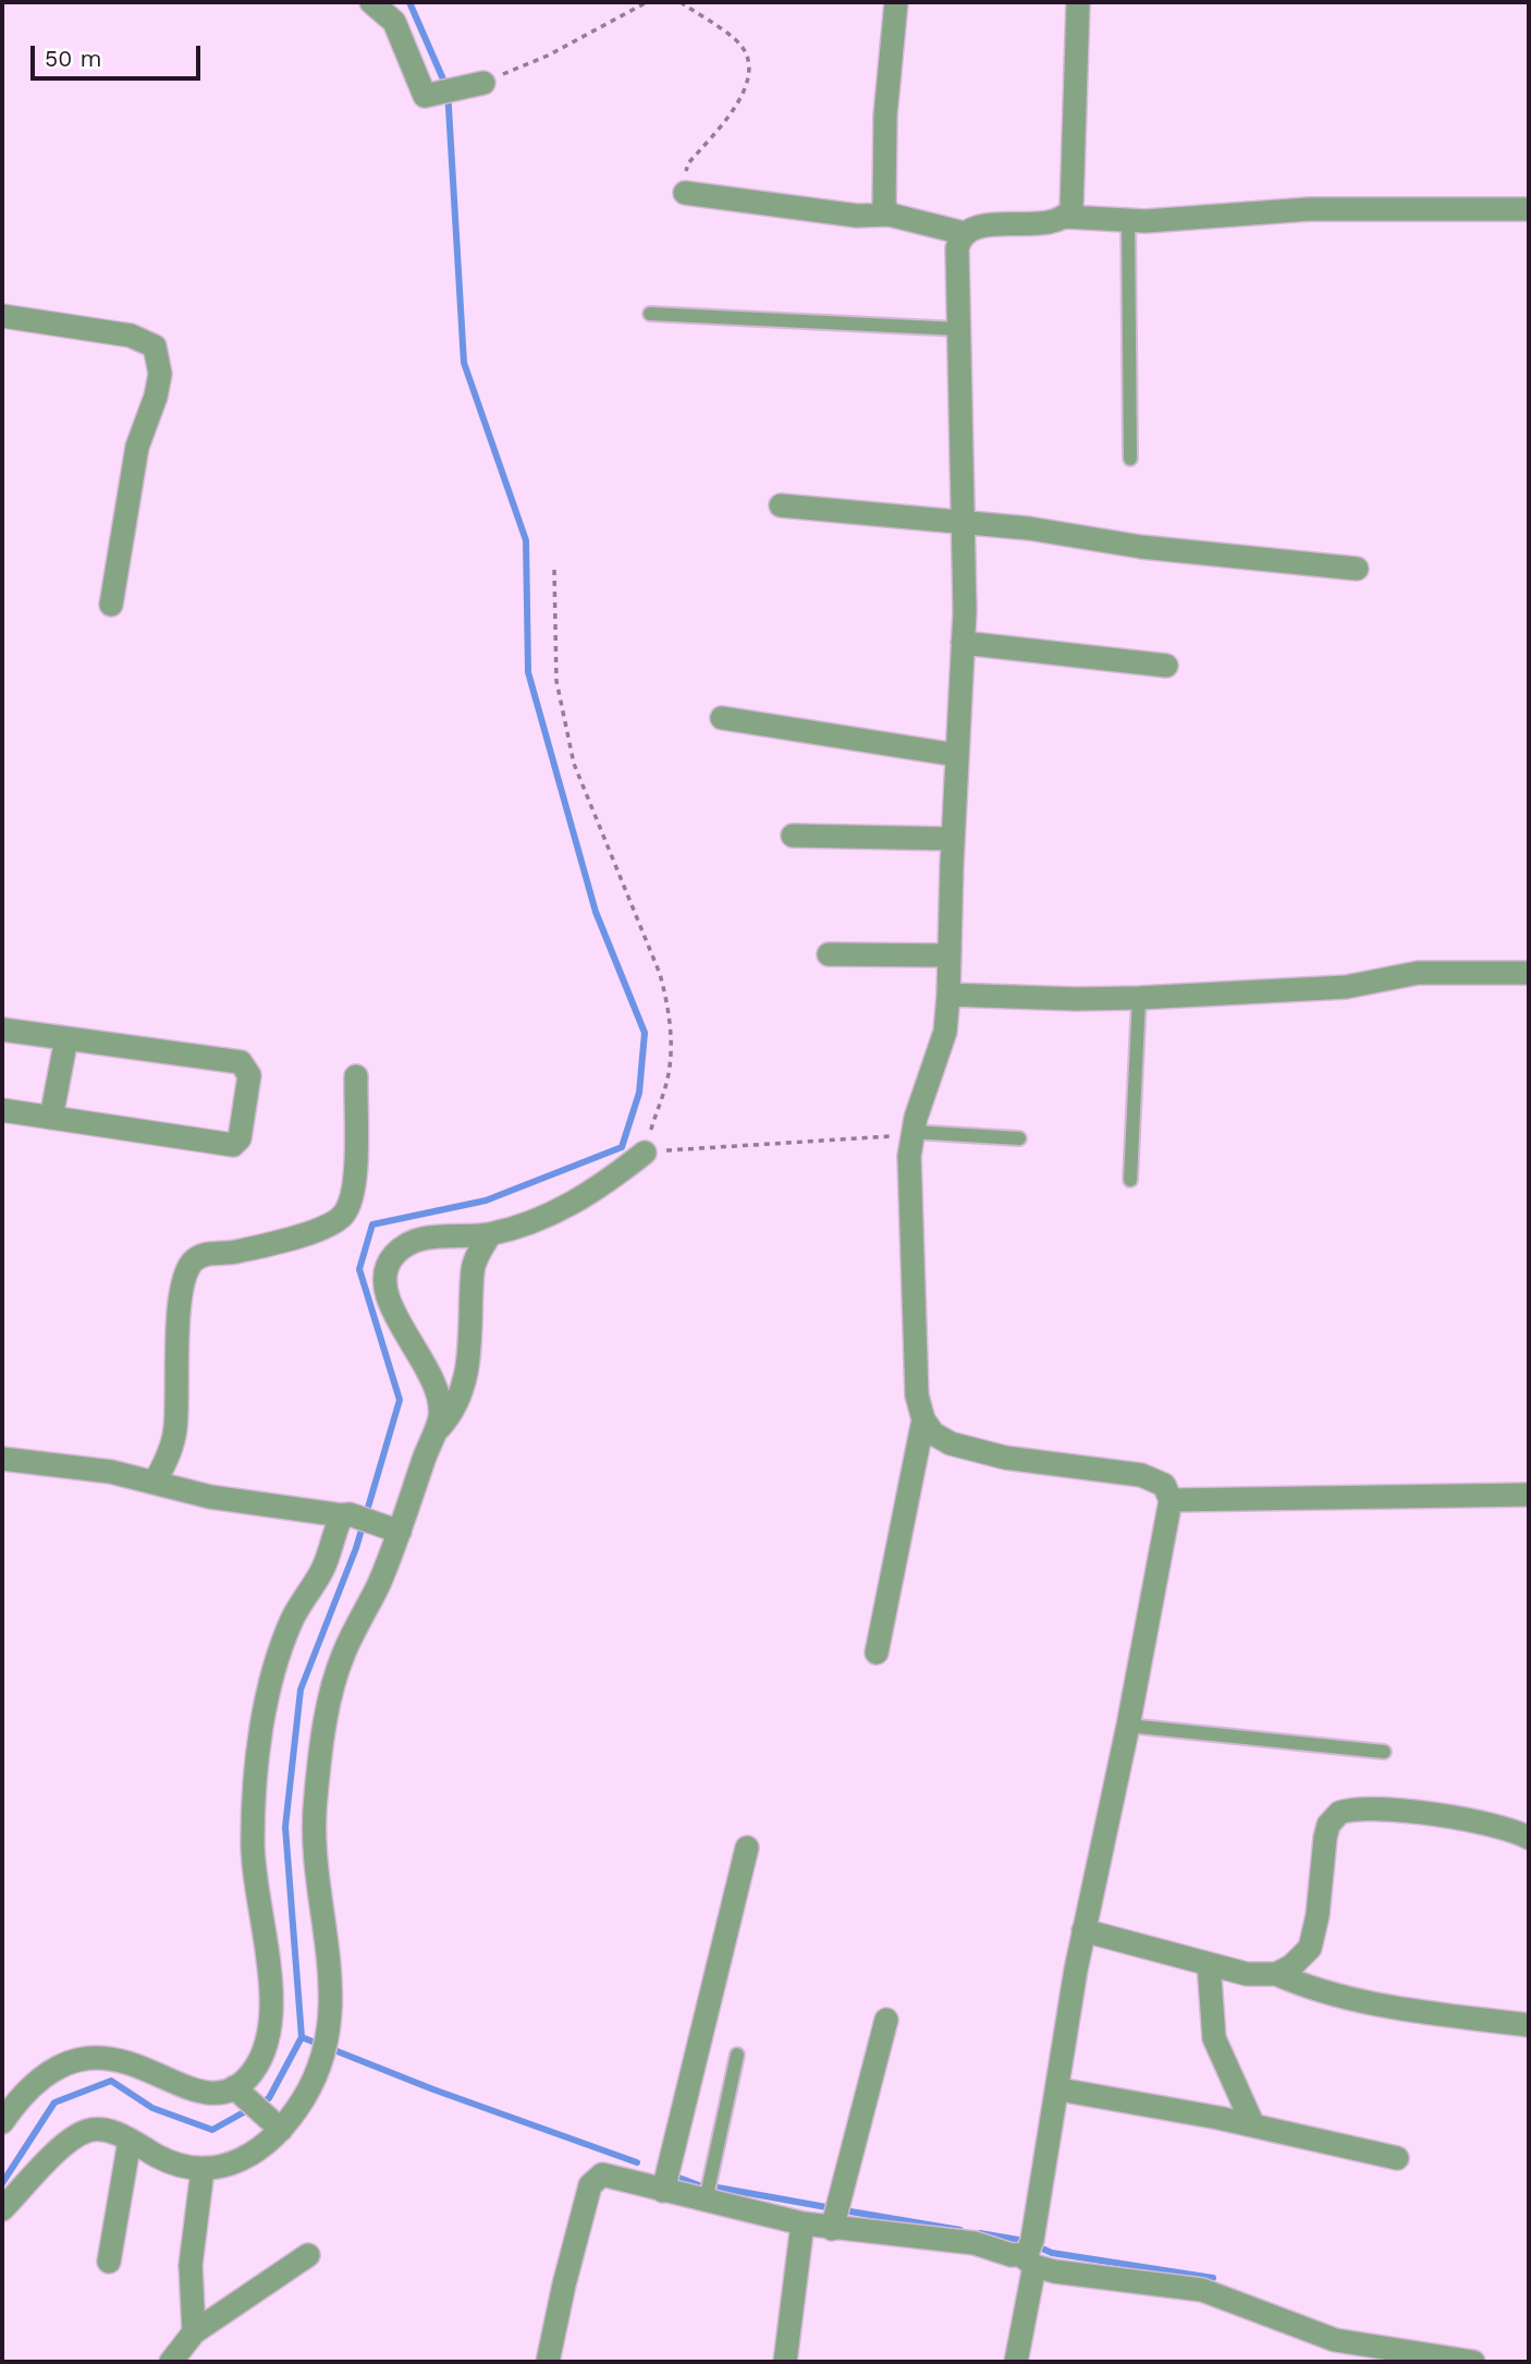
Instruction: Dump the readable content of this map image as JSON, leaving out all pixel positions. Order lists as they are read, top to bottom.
{
  "scale_bar": "50 m"
}
